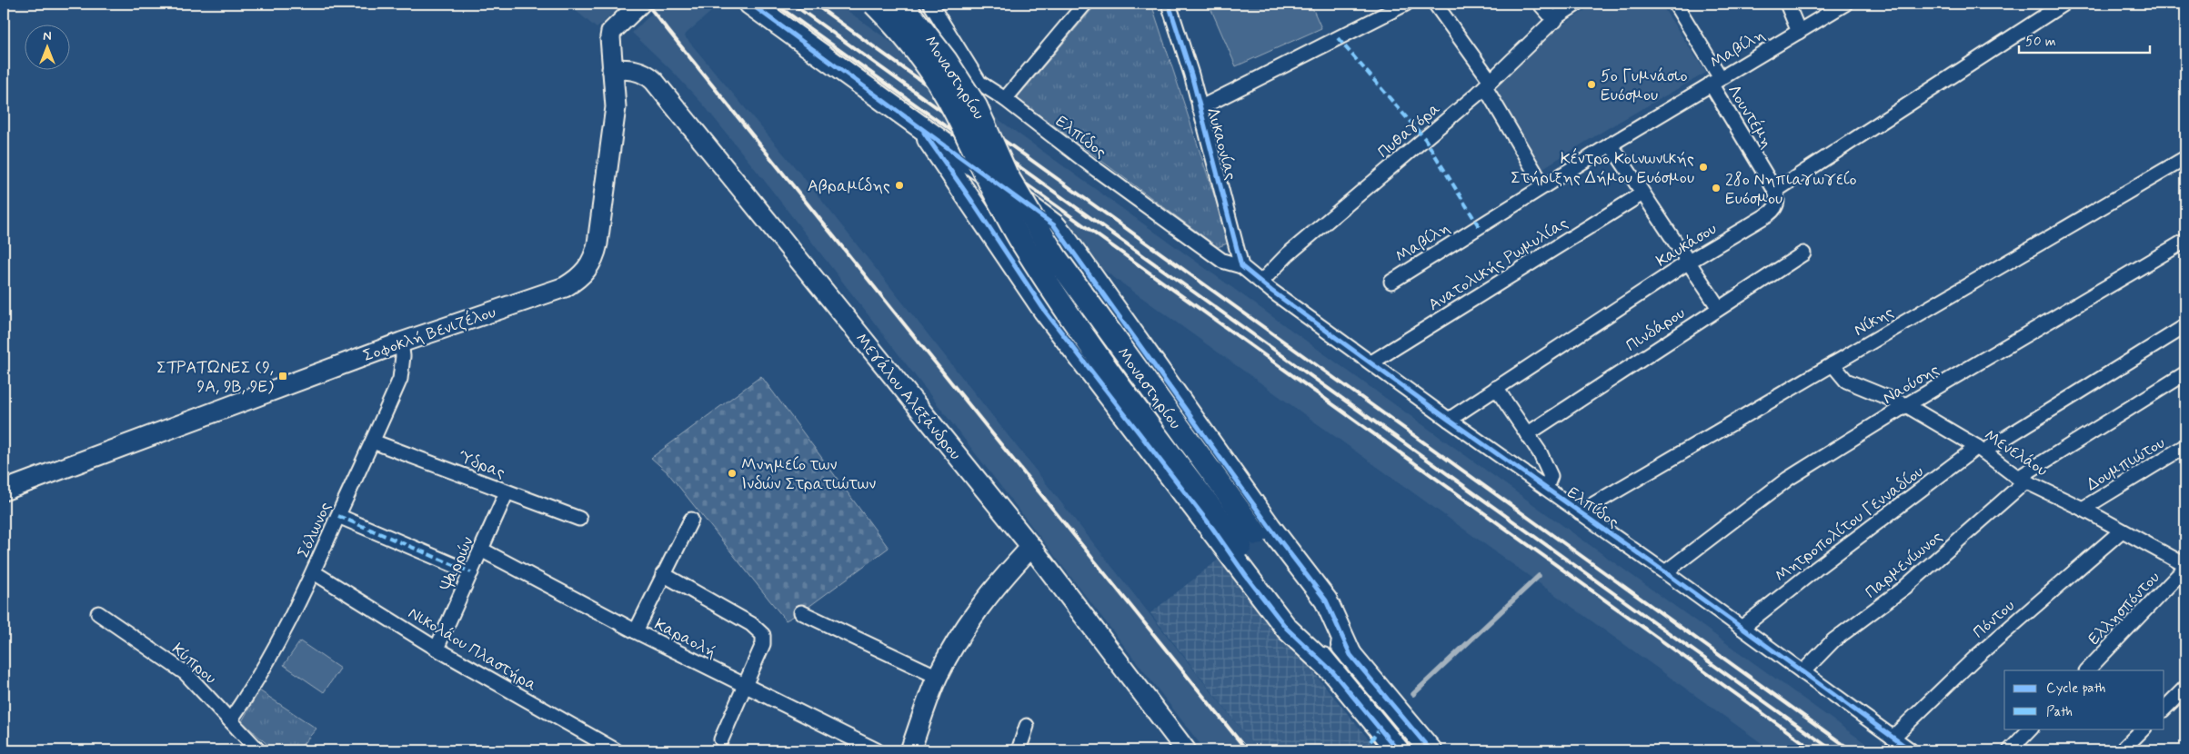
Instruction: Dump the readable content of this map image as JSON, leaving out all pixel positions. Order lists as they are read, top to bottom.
{
  "streets": {
    "main road": ["Μοναστηρίου"],
    "street": [
      "Μαβίλη",
      "Λουντέμη",
      "Πυθαγόρα",
      "Ελπίδος",
      "Λυκαονίας",
      "Καυκάσου",
      "Ανατολικής Ρωμυλίας",
      "Νίκης",
      "Πινδάρου",
      "Σοφοκλή Βενιζέλου",
      "Ναούσης",
      "Μεγάλου Αλεξάνδρου",
      "Μενελάου",
      "Δουμπιώτου",
      "Ύδρας",
      "Μητροπολίτου Γενναδίου",
      "Σόλωνος",
      "Ψαρρών",
      "Παρμενίωνος",
      "Ελλησπόντου",
      "Πόντου",
      "Καραολή",
      "Νικολάου Πλαστήρα",
      "Κύπρου"
    ]
  },
  "crossings": [
    ["Μαβίλη", "Λουντέμη"],
    ["Λουντέμη", "Καυκάσου"],
    ["Πυθαγόρα", "Ελπίδος"],
    ["Ελπίδος", "Λυκαονίας"],
    ["Ελπίδος", "Καυκάσου"],
    ["Ελπίδος", "Ανατολικής Ρωμυλίας"],
    ["Ελπίδος", "Νίκης"],
    ["Ελπίδος", "Ναούσης"],
    ["Ελπίδος", "Μητροπολίτου Γενναδίου"],
    ["Ελπίδος", "Παρμενίωνος"],
    ["Ελπίδος", "Πόντου"],
    ["Νίκης", "Μενελάου"],
    ["Σοφοκλή Βενιζέλου", "Μεγάλου Αλεξάνδρου"],
    ["Σοφοκλή Βενιζέλου", "Σόλωνος"],
    ["Ναούσης", "Μενελάου"],
    ["Μενελάου", "Δουμπιώτου"],
    ["Μενελάου", "Μητροπολίτου Γενναδίου"],
    ["Μενελάου", "Παρμενίωνος"],
    ["Μενελάου", "Ελλησπόντου"],
    ["Μενελάου", "Πόντου"],
    ["Ύδρας", "Σόλωνος"],
    ["Ύδρας", "Ψαρρών"],
    ["Σόλωνος", "Νικολάου Πλαστήρα"],
    ["Σόλωνος", "Κύπρου"],
    ["Ψαρρών", "Καραολή"],
    ["Ψαρρών", "Νικολάου Πλαστήρα"]
  ],
  "places": {
    "other": [
      "5ο Γυμνάσιο Ευόσμου",
      "Κέντρο Κοινωνικής Στήριξης Δήμου Ευόσμου",
      "Αβραμίδης",
      "28ο Νηπιαγωγείο Ευόσμου",
      "Μνημείο των Ινδών Στρατιώτων"
    ],
    "transit": ["ΣΤΡΑΤΩΝΕΣ (9, 9Α, 9Β, 9Ε)"]
  },
  "legend": ["Cycle path", "Path"],
  "scale_bar": "50 m",
  "north": "top"
}
